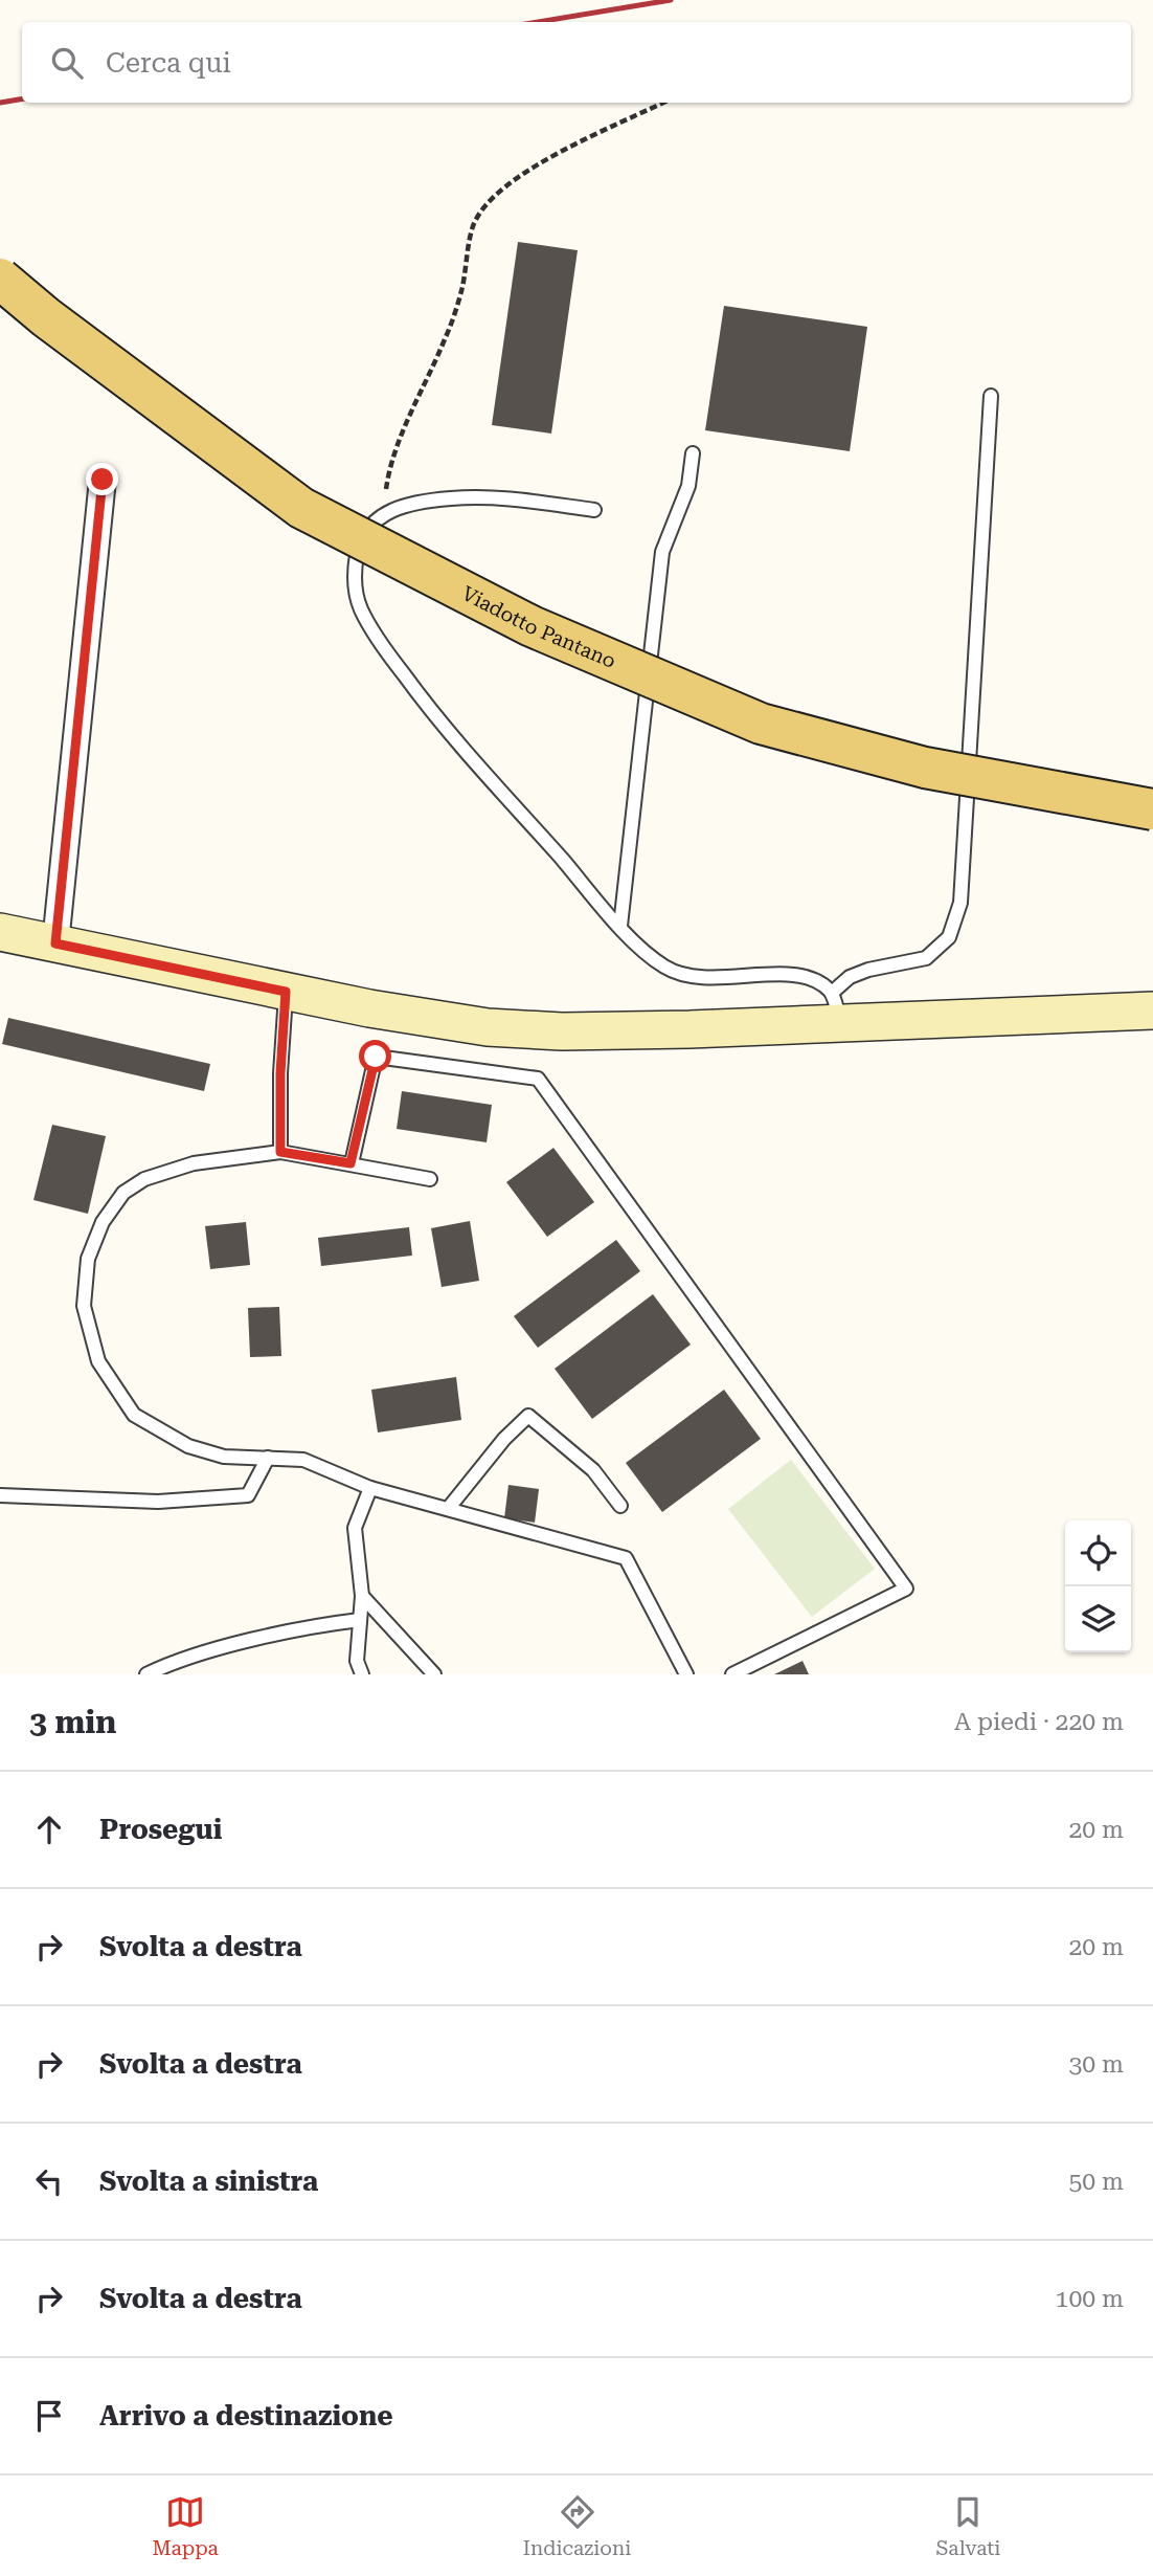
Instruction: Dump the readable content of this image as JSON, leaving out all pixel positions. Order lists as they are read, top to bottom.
{
  "streets": {
    "main road": ["Viadotto Pantano"]
  },
  "page": {
    "search": "Cerca qui",
    "heading": ["3 min", "A piedi · 220 m"],
    "list": [
      ["Prosegui", "20 m"],
      ["Svolta a destra", "20 m"],
      ["Svolta a destra", "30 m"],
      ["Svolta a sinistra", "50 m"],
      ["Svolta a destra", "100 m"],
      "Arrivo a destinazione"
    ],
    "nav": ["Mappa", "Indicazioni", "Salvati"]
  }
}
